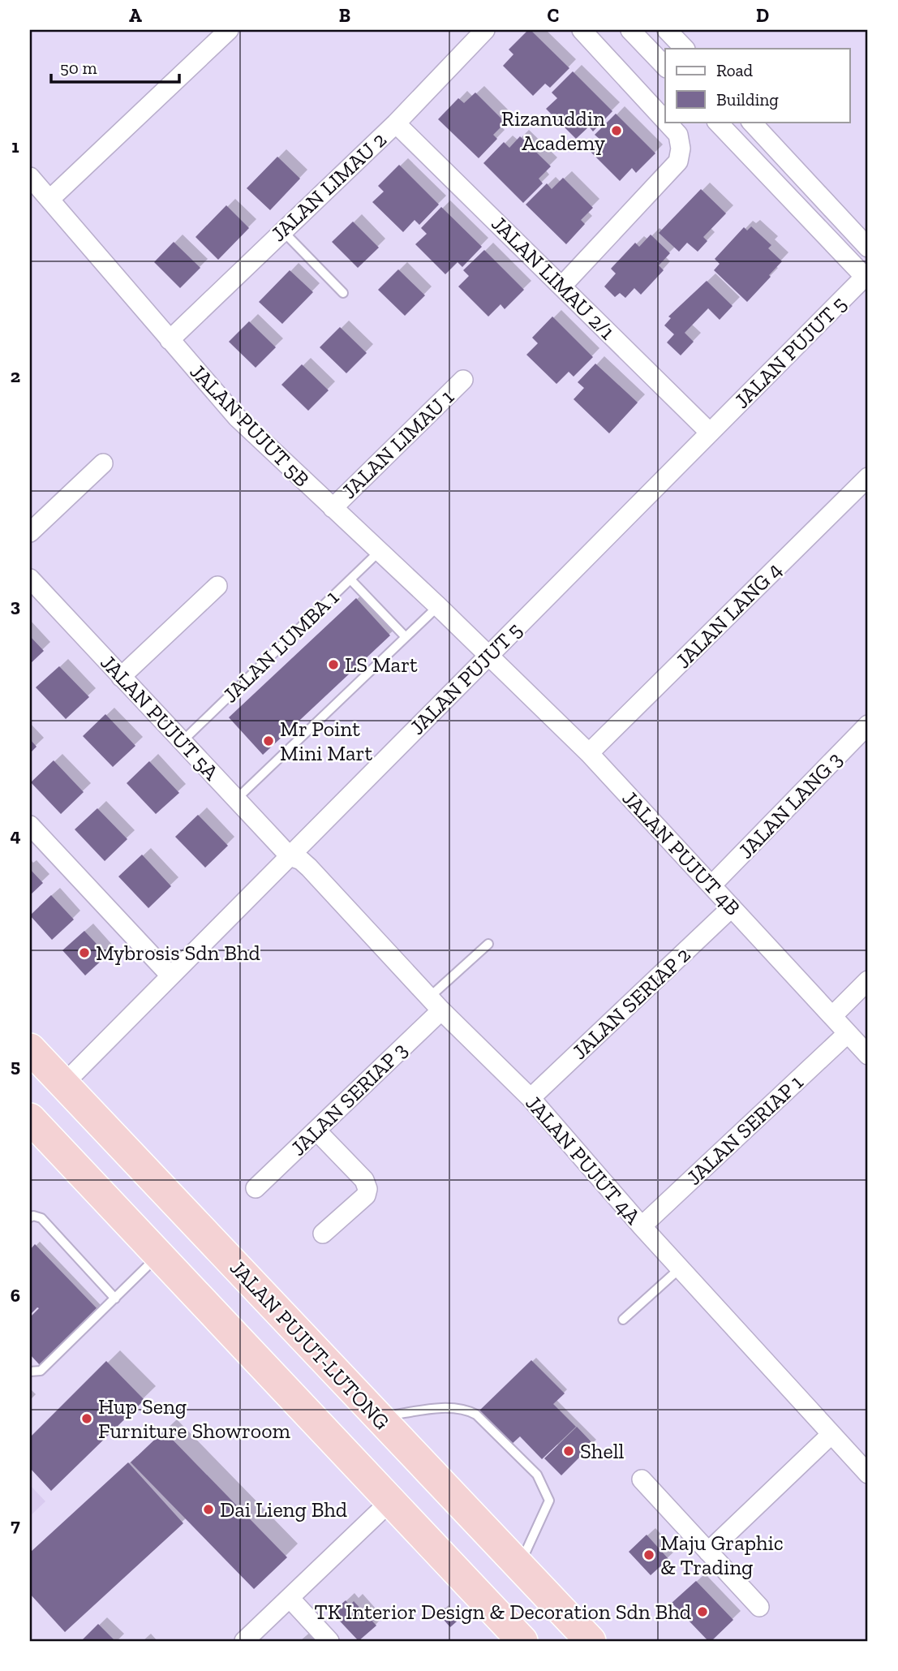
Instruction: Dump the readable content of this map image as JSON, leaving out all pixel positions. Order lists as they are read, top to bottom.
{
  "streets": {
    "highway": ["JALAN PUJUT-LUTONG"],
    "street": [
      "JALAN LIMAU 2",
      "JALAN LIMAU 2/1",
      "JALAN PUJUT 5",
      "JALAN PUJUT 5B",
      "JALAN LIMAU 1",
      "JALAN LANG 4",
      "JALAN PUJUT 5A",
      "JALAN LANG 3",
      "JALAN PUJUT 4B",
      "JALAN SERIAP 2",
      "JALAN SERIAP 3",
      "JALAN SERIAP 1",
      "JALAN PUJUT 4A"
    ],
    "lane": ["JALAN LUMBA 1"]
  },
  "crossings": [
    ["JALAN LIMAU 2", "JALAN LIMAU 2/1"],
    ["JALAN LIMAU 2", "JALAN PUJUT 5B"],
    ["JALAN LIMAU 2/1", "JALAN PUJUT 5"],
    ["JALAN PUJUT 5", "JALAN PUJUT 5B"],
    ["JALAN PUJUT 5", "JALAN PUJUT 5A"],
    ["JALAN PUJUT 5", "JALAN PUJUT 4B"],
    ["JALAN PUJUT 5", "JALAN PUJUT 4A"],
    ["JALAN PUJUT 5", "JALAN PUJUT-LUTONG"],
    ["JALAN PUJUT 5B", "JALAN LIMAU 1"],
    ["JALAN PUJUT 5B", "JALAN LUMBA 1"],
    ["JALAN PUJUT 5B", "JALAN PUJUT 4B"],
    ["JALAN LANG 4", "JALAN PUJUT 4B"],
    ["JALAN LUMBA 1", "JALAN PUJUT 5A"],
    ["JALAN PUJUT 5A", "JALAN PUJUT 4A"],
    ["JALAN LANG 3", "JALAN PUJUT 4B"],
    ["JALAN PUJUT 4B", "JALAN SERIAP 2"],
    ["JALAN PUJUT 4B", "JALAN SERIAP 1"],
    ["JALAN SERIAP 2", "JALAN PUJUT 4A"],
    ["JALAN SERIAP 3", "JALAN PUJUT 4A"],
    ["JALAN SERIAP 1", "JALAN PUJUT 4A"]
  ],
  "places": [
    "Rizanuddin Academy",
    "LS Mart",
    "Mr Point Mini Mart",
    "Mybrosis Sdn Bhd",
    "Hup Seng Furniture Showroom",
    "Shell",
    "Dai Lieng Bhd",
    "Maju Graphic & Trading",
    "TK Interior Design & Decoration Sdn Bhd"
  ],
  "legend": ["Road", "Building"],
  "scale_bar": "50 m",
  "grid": {
    "columns": [
      "A",
      "B",
      "C",
      "D"
    ],
    "rows": [
      "1",
      "2",
      "3",
      "4",
      "5",
      "6",
      "7"
    ]
  }
}
